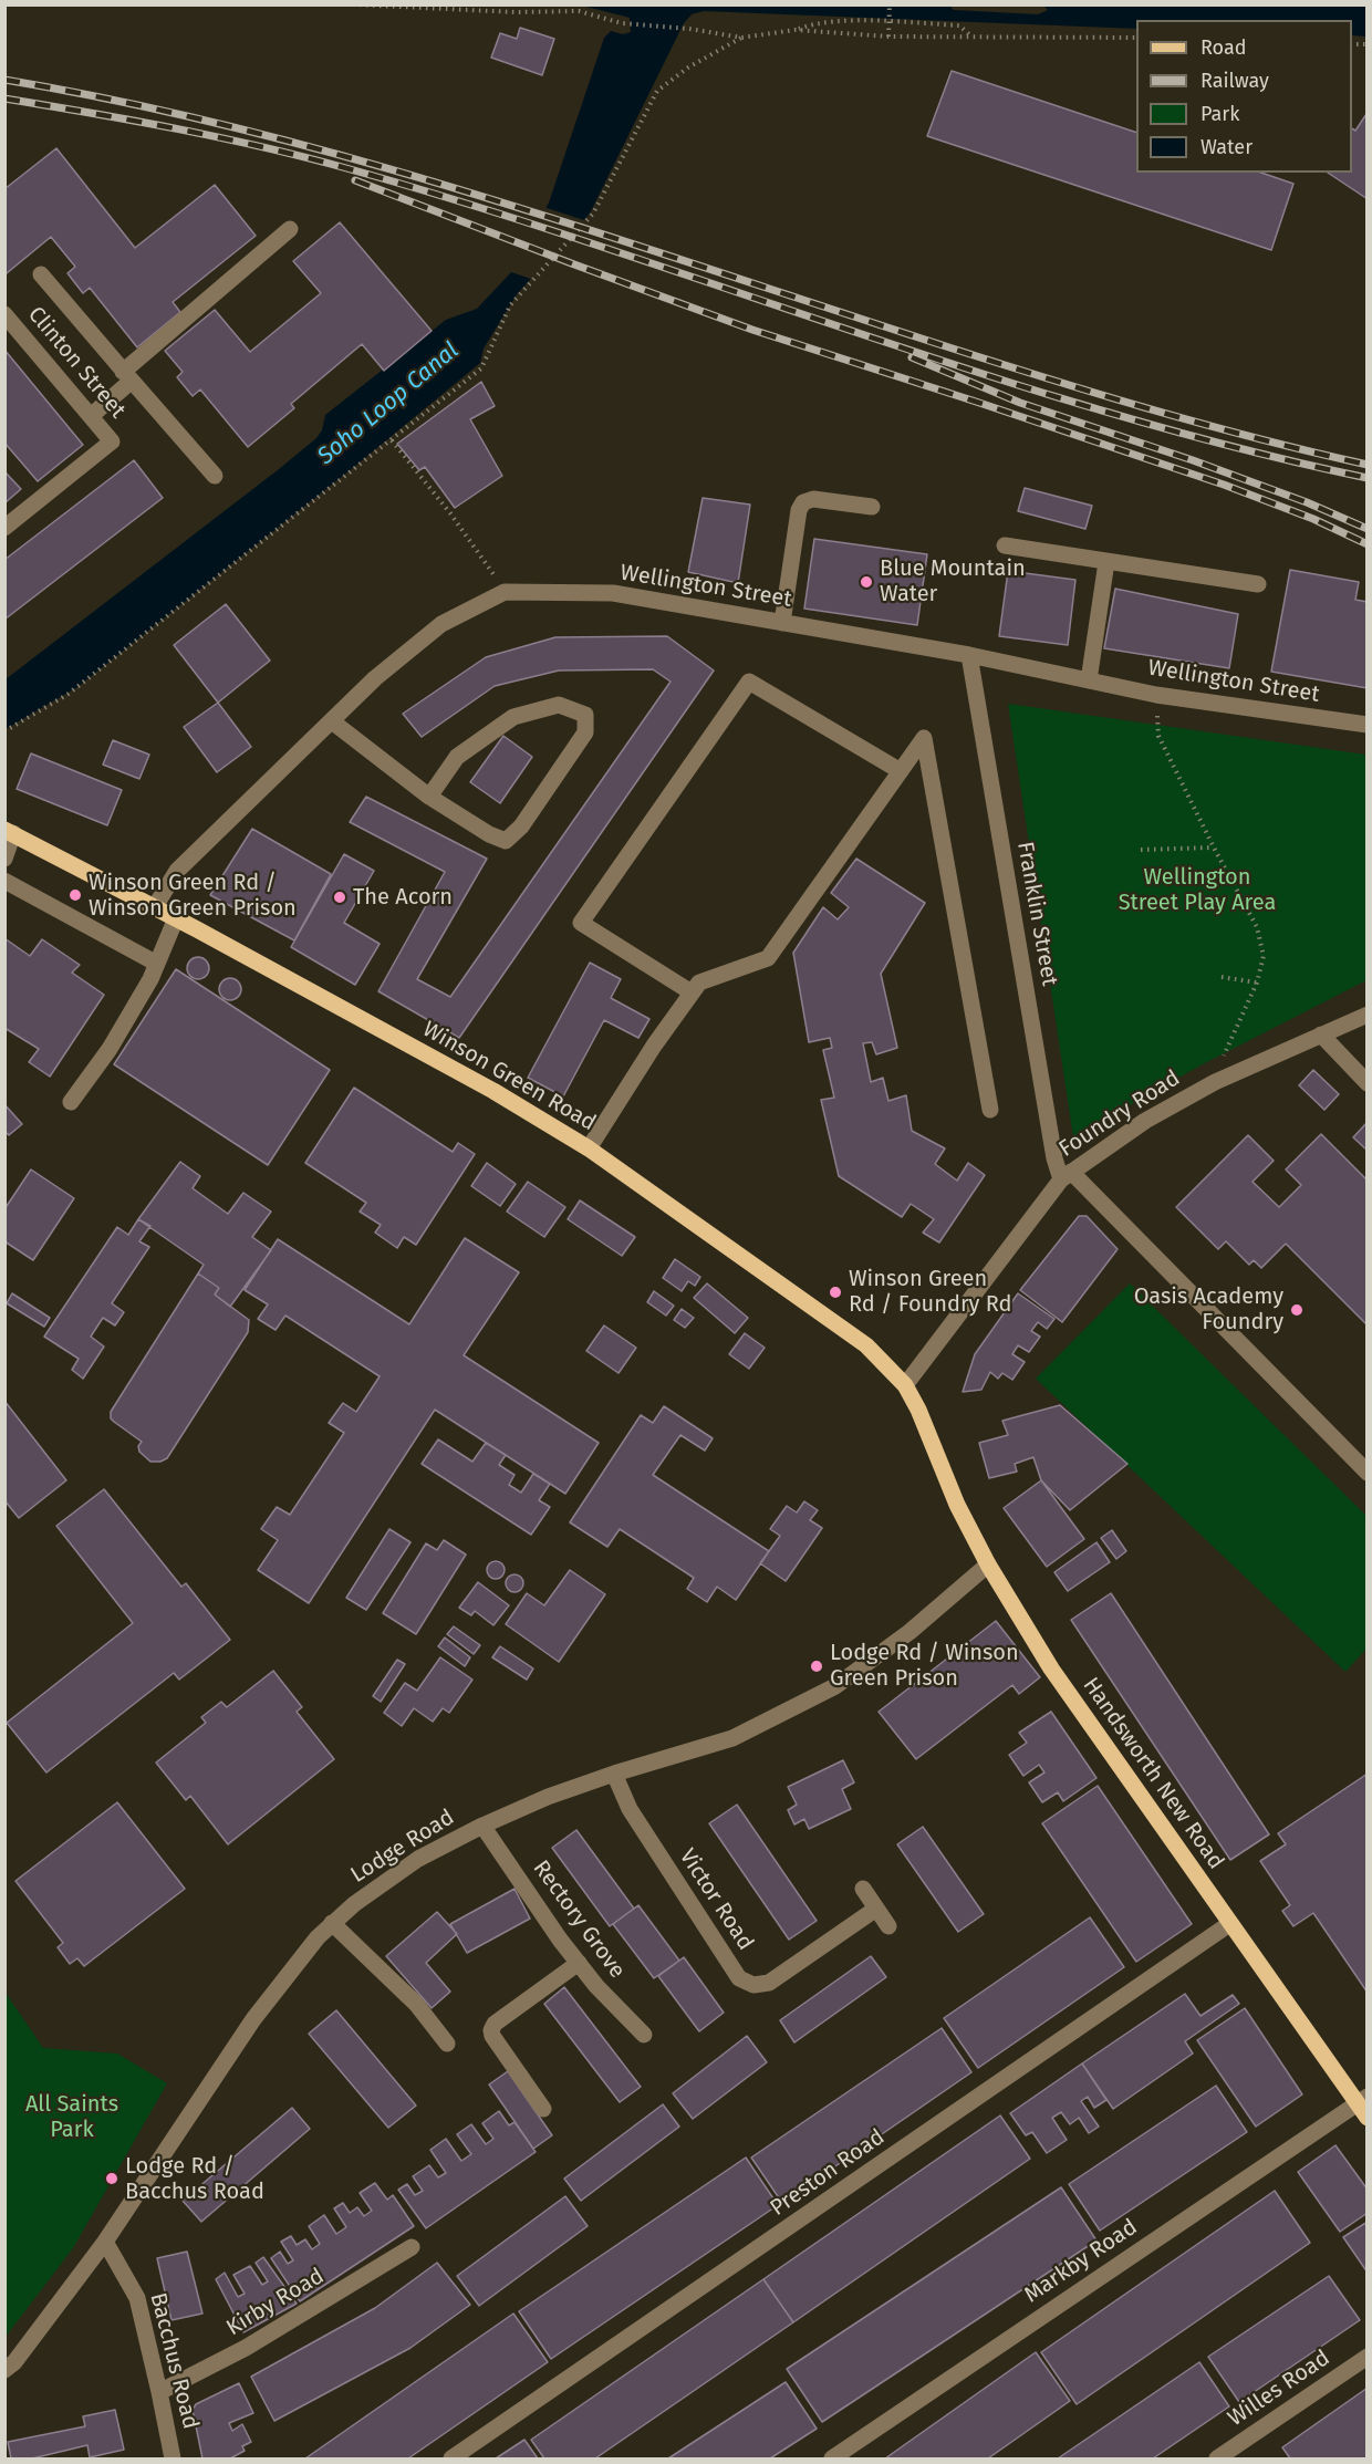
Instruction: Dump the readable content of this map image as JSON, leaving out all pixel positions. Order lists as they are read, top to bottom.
{
  "streets": {
    "main road": ["Winson Green Road", "Handsworth New Road"],
    "street": [
      "Clinton Street",
      "Wellington Street",
      "Franklin Street",
      "Foundry Road",
      "Lodge Road",
      "Victor Road",
      "Rectory Grove",
      "Preston Road",
      "Markby Road",
      "Kirby Road",
      "Bacchus Road",
      "Willes Road"
    ]
  },
  "crossings": [
    ["Wellington Street", "Franklin Street"],
    ["Wellington Street", "Winson Green Road"],
    ["Franklin Street", "Foundry Road"],
    ["Winson Green Road", "Foundry Road"],
    ["Winson Green Road", "Handsworth New Road"],
    ["Handsworth New Road", "Lodge Road"],
    ["Handsworth New Road", "Preston Road"],
    ["Handsworth New Road", "Markby Road"],
    ["Lodge Road", "Victor Road"],
    ["Lodge Road", "Rectory Grove"],
    ["Lodge Road", "Bacchus Road"],
    ["Kirby Road", "Bacchus Road"]
  ],
  "water": ["Soho Loop Canal"],
  "parks": ["Wellington Street Play Area", "All Saints Park"],
  "places": [
    "Blue Mountain Water",
    "Winson Green Rd / Winson Green Prison",
    "The Acorn",
    "Winson Green Rd / Foundry Rd",
    "Oasis Academy Foundry",
    "Lodge Rd / Winson Green Prison",
    "Lodge Rd / Bacchus Road"
  ],
  "legend": [
    "Road",
    "Railway",
    "Park",
    "Water"
  ]
}
